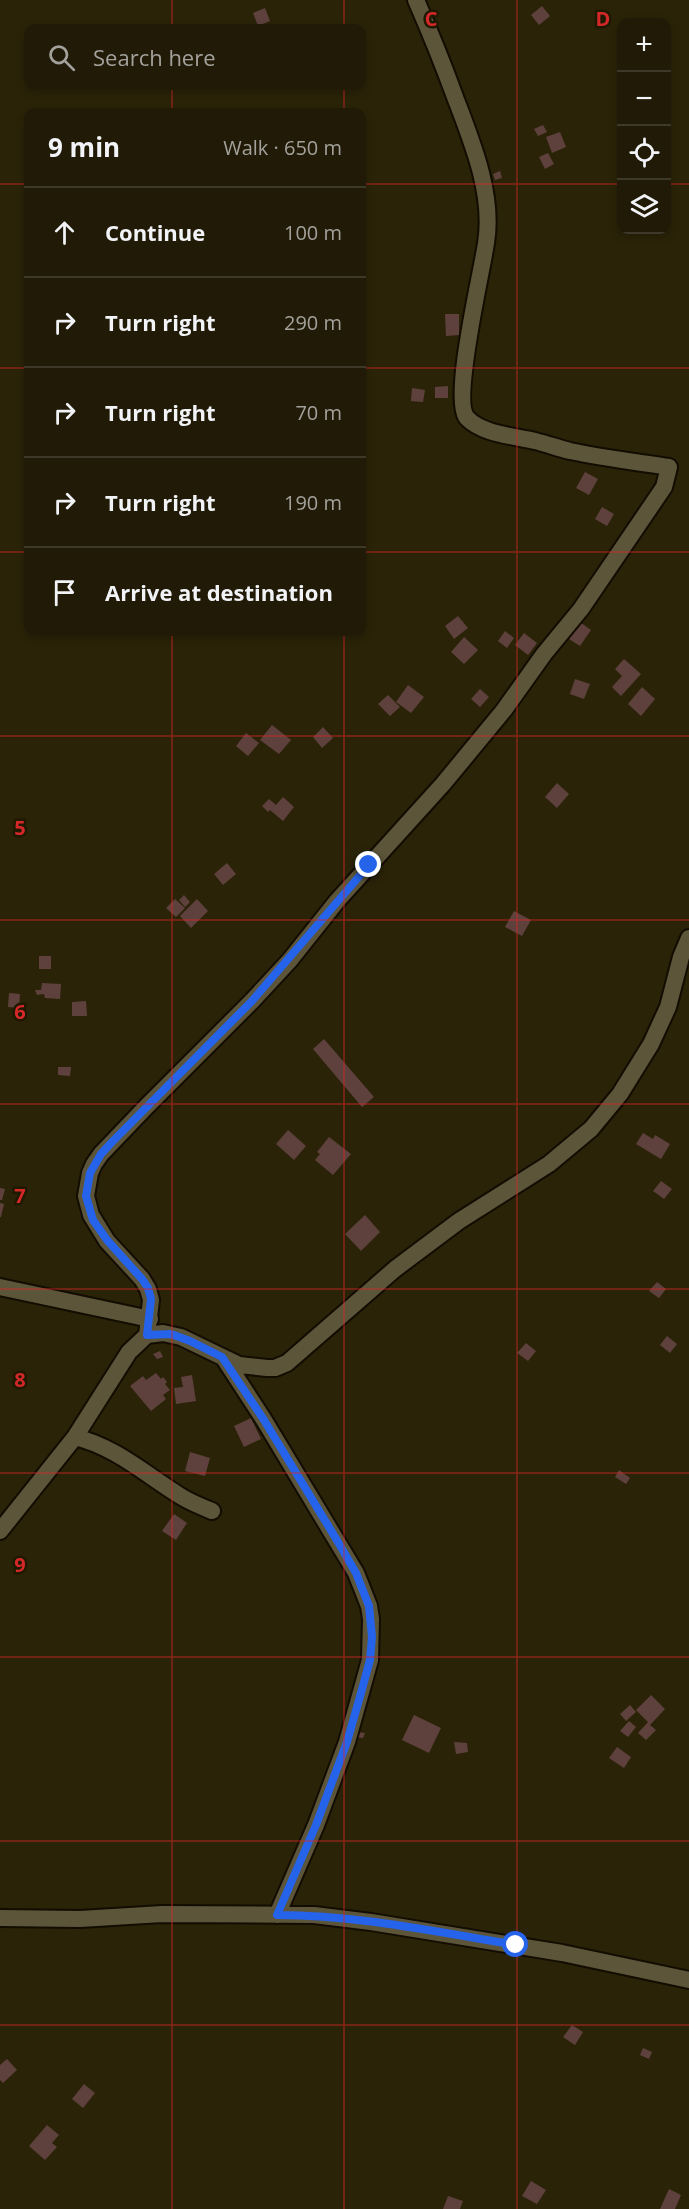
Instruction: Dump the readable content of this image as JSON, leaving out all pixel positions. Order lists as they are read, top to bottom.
{
  "page": {
    "map_buttons": ["+", "−"],
    "search": "Search here",
    "heading": ["9 min", "Walk · 650 m"],
    "list": [
      ["Continue", "100 m"],
      ["Turn right", "290 m"],
      ["Turn right", "70 m"],
      ["Turn right", "190 m"],
      "Arrive at destination"
    ]
  },
  "grid": {
    "columns": ["C", "D"],
    "rows": [
      "5",
      "6",
      "7",
      "8",
      "9"
    ]
  }
}
